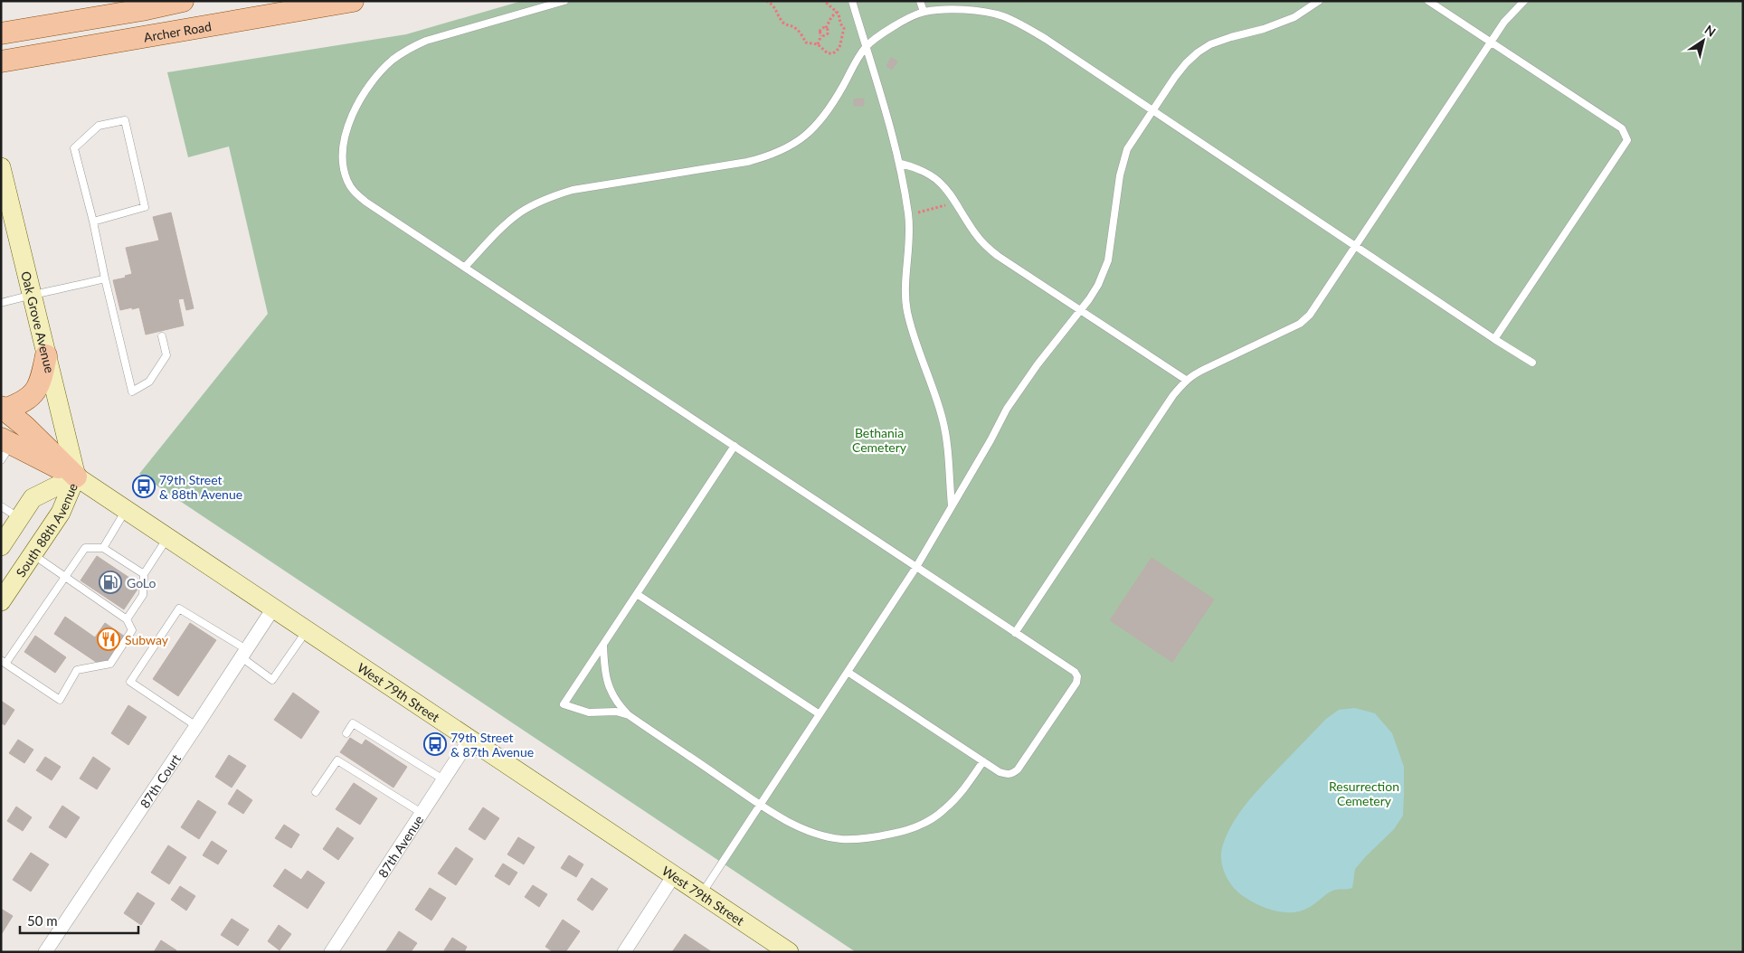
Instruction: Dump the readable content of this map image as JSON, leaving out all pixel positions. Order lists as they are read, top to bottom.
{
  "streets": {
    "main road": [
      "Archer Road",
      "Oak Grove Avenue",
      "South 88th Avenue",
      "West 79th Street"
    ],
    "street": ["87th Court", "87th Avenue"]
  },
  "crossings": [
    ["Oak Grove Avenue", "South 88th Avenue"],
    ["Oak Grove Avenue", "West 79th Street"],
    ["South 88th Avenue", "West 79th Street"],
    ["West 79th Street", "87th Court"],
    ["West 79th Street", "87th Avenue"]
  ],
  "parks": ["Bethania Cemetery", "Resurrection Cemetery"],
  "places": {
    "bus stop": ["79th Street & 88th Avenue", "79th Street & 87th Avenue"],
    "fuel station": ["GoLo"],
    "restaurant": ["Subway"]
  },
  "scale_bar": "50 m",
  "north": "top right"
}
